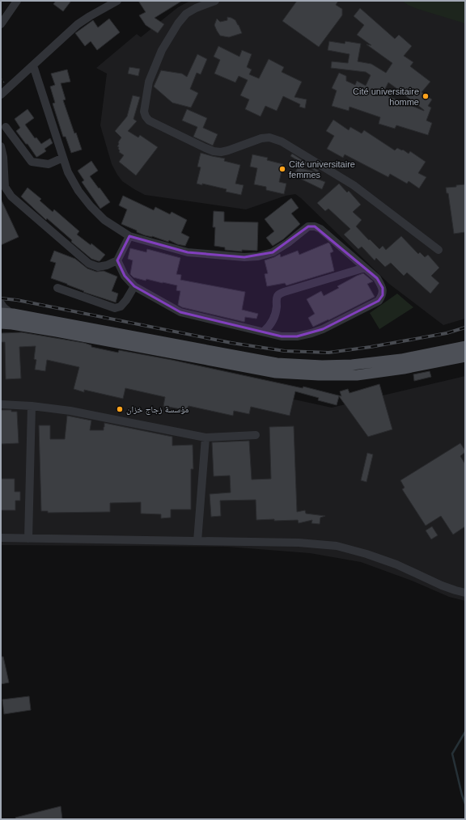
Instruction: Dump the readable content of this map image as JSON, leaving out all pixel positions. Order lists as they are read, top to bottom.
{
  "places": ["Cité universitaire homme", "Cité universitaire femmes", "مؤسسة زجاج خزان"]
}
